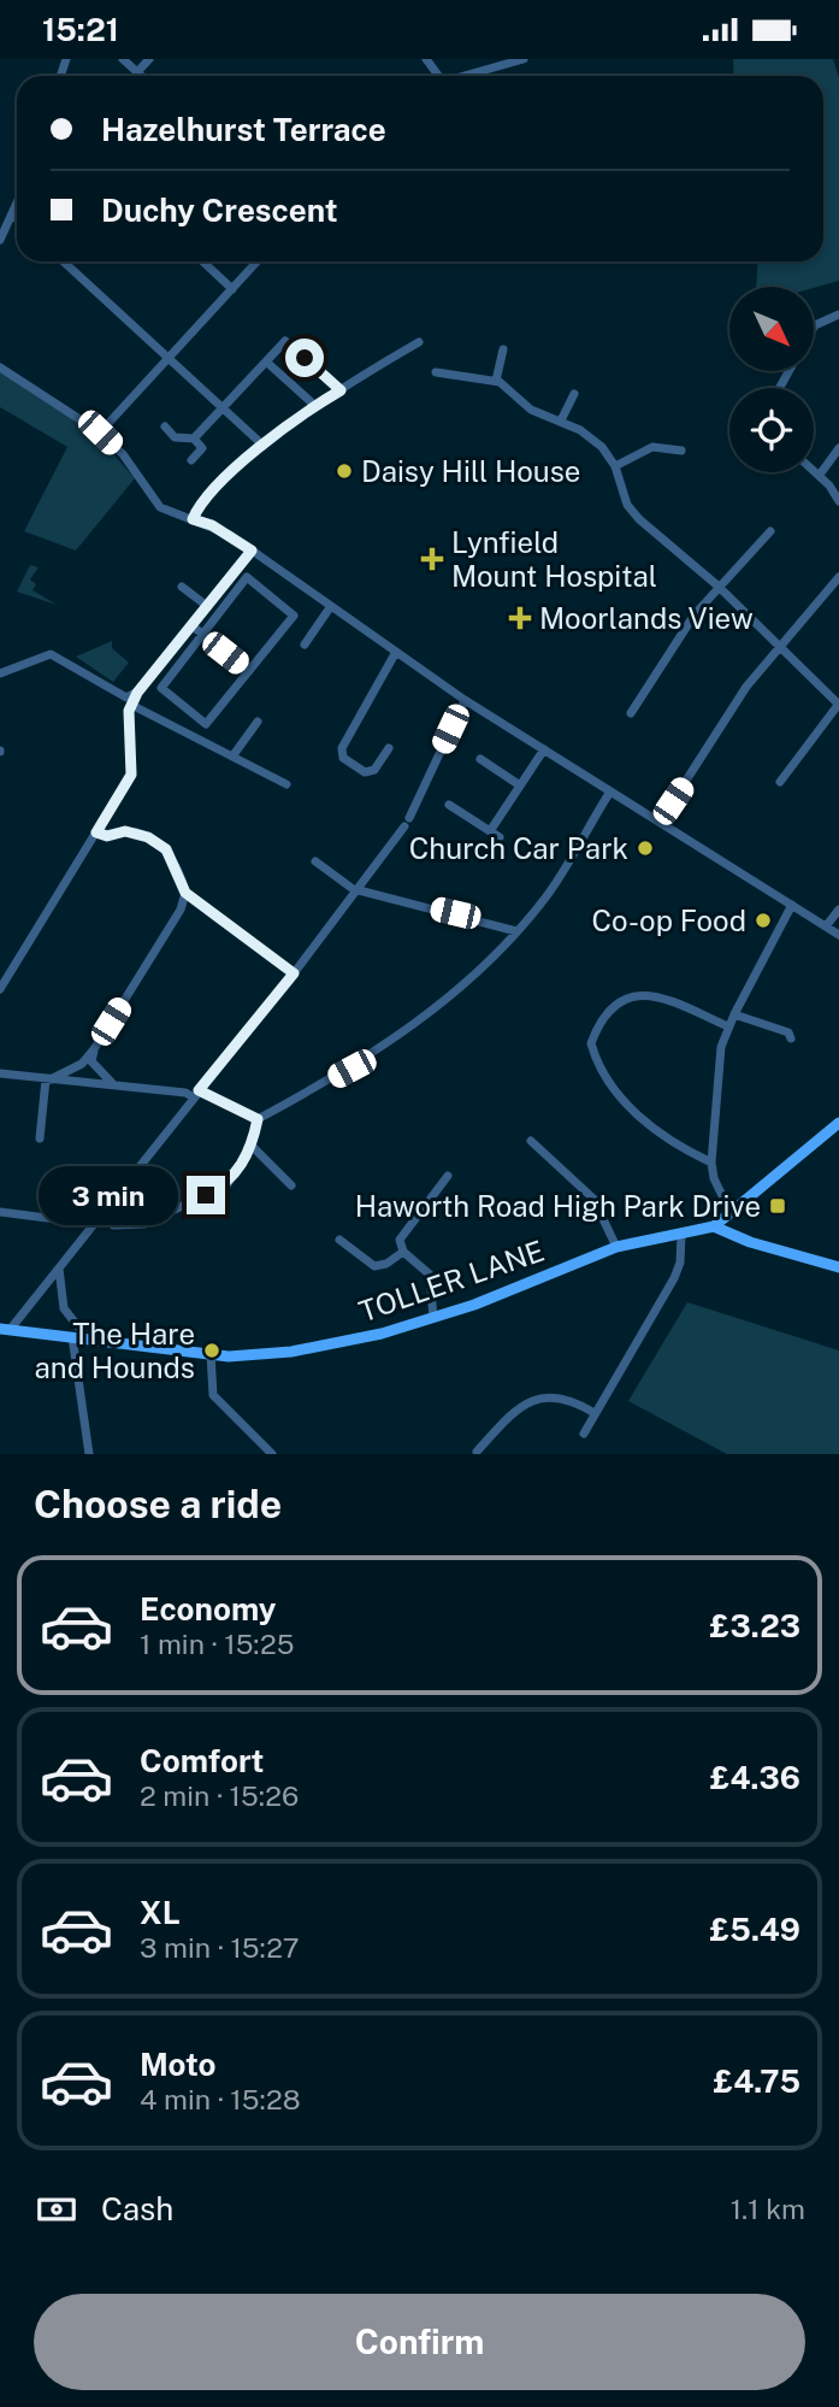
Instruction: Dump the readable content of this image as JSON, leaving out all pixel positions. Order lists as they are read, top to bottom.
{
  "streets": {
    "main road": ["TOLLER LANE"]
  },
  "places": {
    "other": [
      "Daisy Hill House",
      "Church Car Park",
      "Co-op Food",
      "The Hare and Hounds"
    ],
    "health": ["Lynfield Mount Hospital", "Moorlands View"],
    "transit": ["Haworth Road High Park Drive"]
  },
  "north": "bottom right",
  "page": {
    "status": "15:21",
    "banner": ["Hazelhurst Terrace", "Duchy Crescent"],
    "bubble": "3 min",
    "heading": "Choose a ride",
    "list": [
      {
        "name": "Economy",
        "note": "1 min · 15:25",
        "value": "£3.23"
      },
      {
        "name": "Comfort",
        "note": "2 min · 15:26",
        "value": "£4.36"
      },
      {
        "name": "XL",
        "note": "3 min · 15:27",
        "value": "£5.49"
      },
      {
        "name": "Moto",
        "note": "4 min · 15:28",
        "value": "£4.75"
      }
    ],
    "pay": ["Cash", "1.1 km"],
    "buttons": "Confirm"
  }
}
